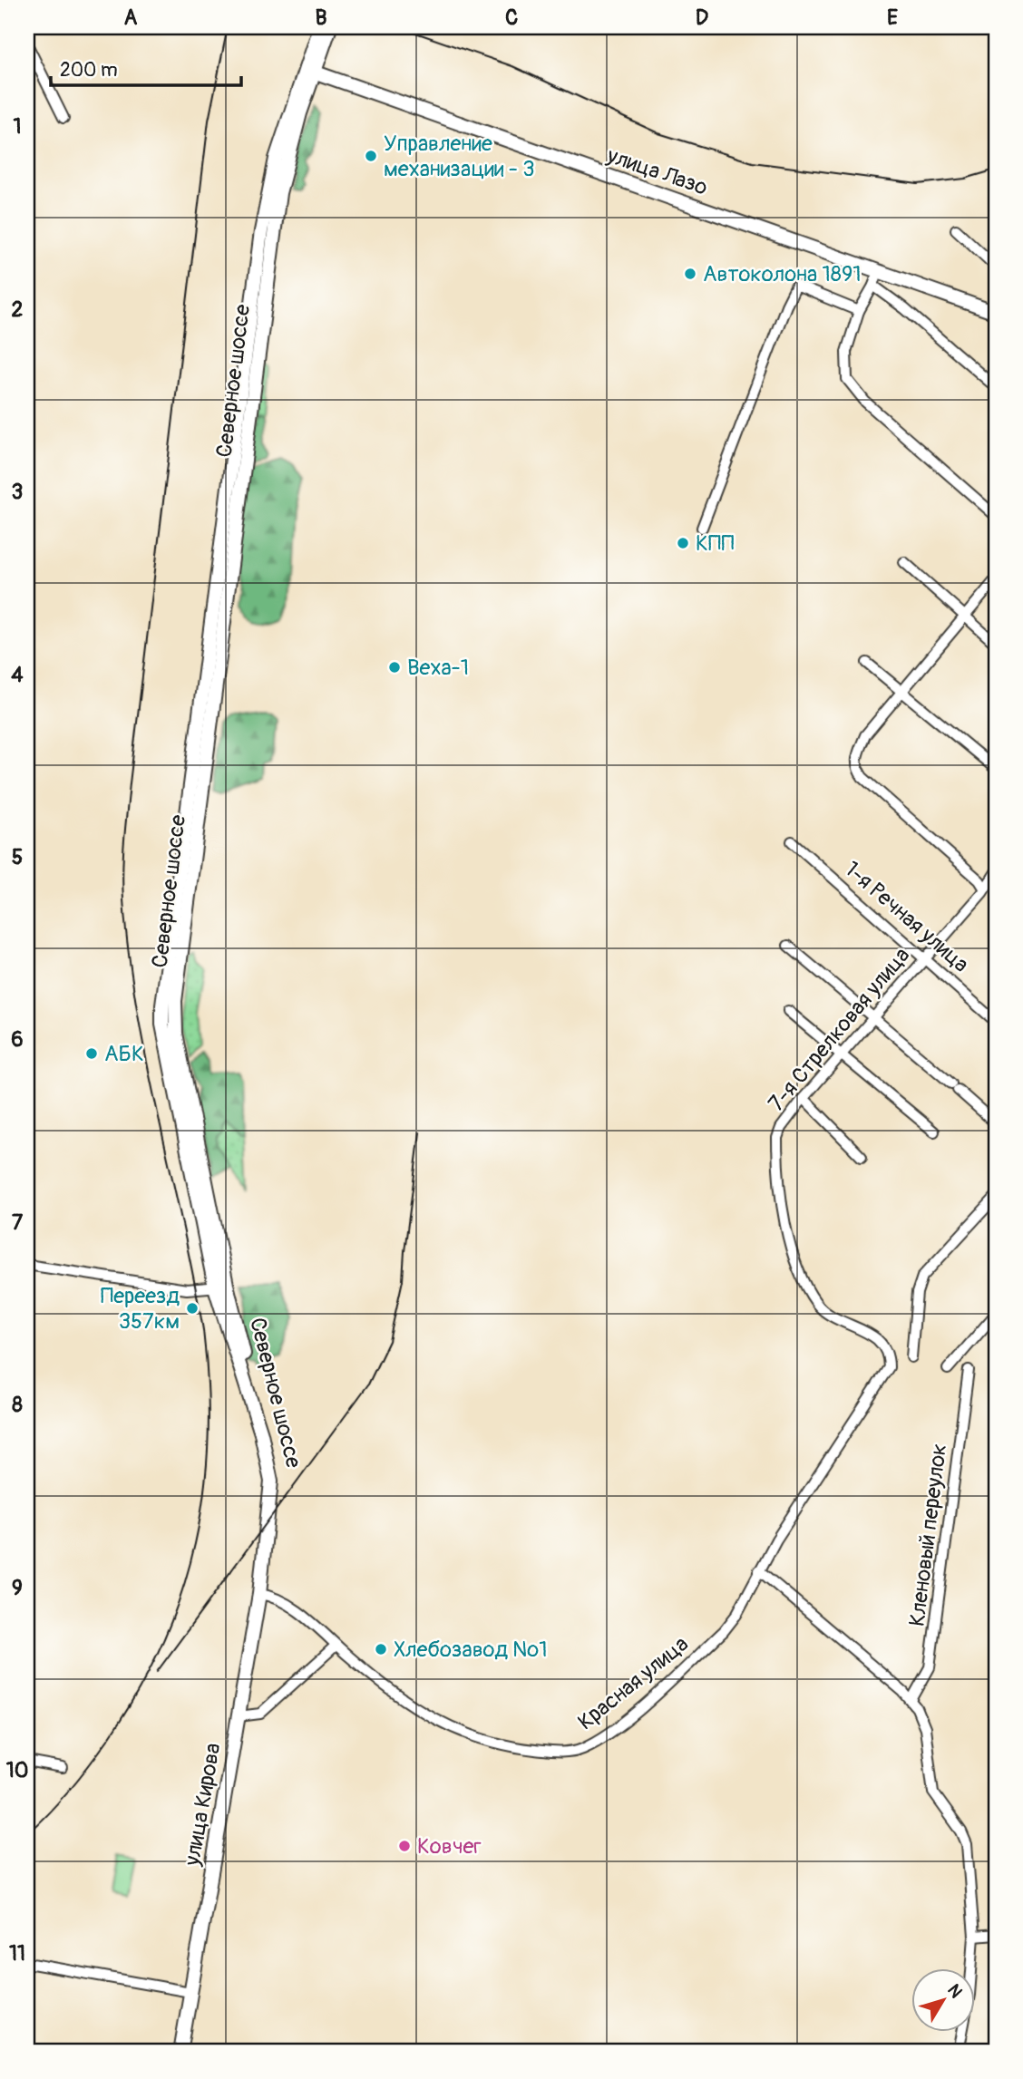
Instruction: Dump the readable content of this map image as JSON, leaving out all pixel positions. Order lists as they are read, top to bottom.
{
  "streets": {
    "main road": ["улица Лазо", "Северное шоссе", "улица Кирова"],
    "street": [
      "1-я Речная улица",
      "7-я Стрелковая улица",
      "Кленовый переулок",
      "Красная улица"
    ]
  },
  "crossings": [
    ["улица Лазо", "Северное шоссе"],
    ["Северное шоссе", "улица Кирова"],
    ["1-я Речная улица", "7-я Стрелковая улица"],
    ["7-я Стрелковая улица", "Красная улица"],
    ["Красная улица", "улица Кирова"]
  ],
  "places": [
    "Управление механизации - 3",
    "Автоколона 1891",
    "КПП",
    "Веха-1",
    "АБК",
    "Переезд 357км",
    "Хлебозавод №1",
    "Ковчег"
  ],
  "scale_bar": "200 m",
  "north": "top right",
  "grid": {
    "columns": [
      "A",
      "B",
      "C",
      "D",
      "E"
    ],
    "rows": [
      "1",
      "2",
      "3",
      "4",
      "5",
      "6",
      "7",
      "8",
      "9",
      "10",
      "11"
    ]
  }
}
